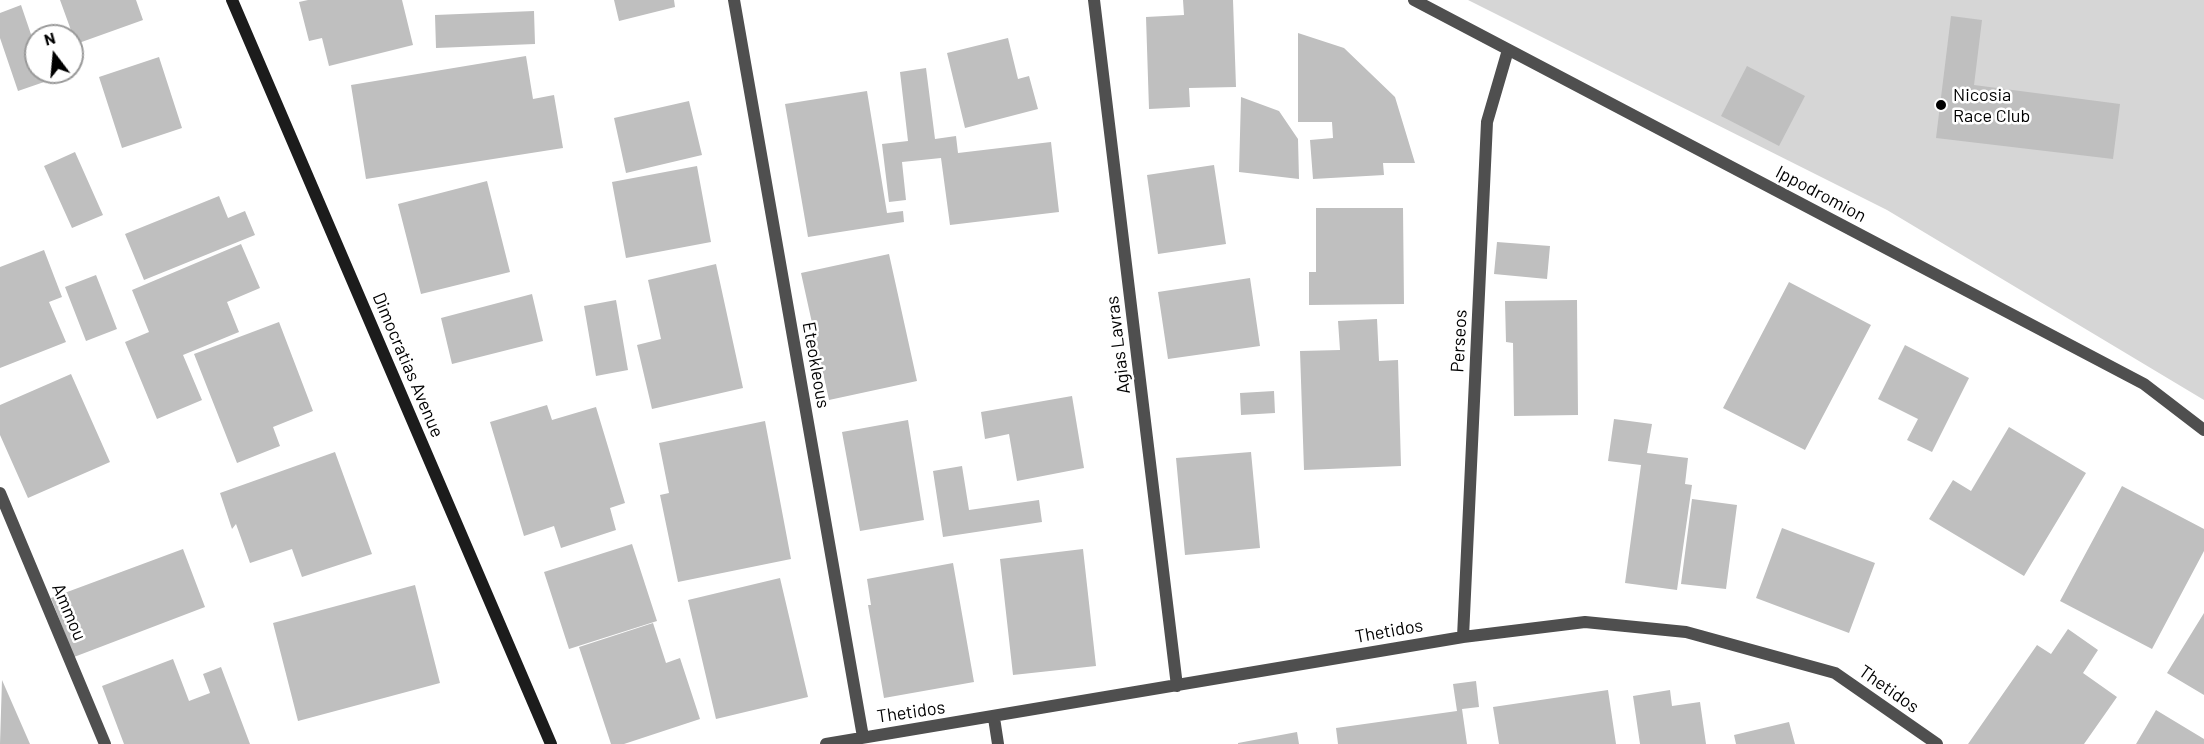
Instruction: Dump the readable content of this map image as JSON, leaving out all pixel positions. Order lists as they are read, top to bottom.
{
  "streets": {
    "main road": ["Dimocratias Avenue"],
    "street": [
      "Ippodromion",
      "Perseos",
      "Agias Lavras",
      "Eteokleous",
      "Ammou",
      "Thetidos"
    ]
  },
  "crossings": [
    ["Ippodromion", "Perseos"],
    ["Perseos", "Thetidos"],
    ["Agias Lavras", "Thetidos"],
    ["Eteokleous", "Thetidos"]
  ],
  "places": ["Nicosia Race Club"],
  "north": "top"
}
